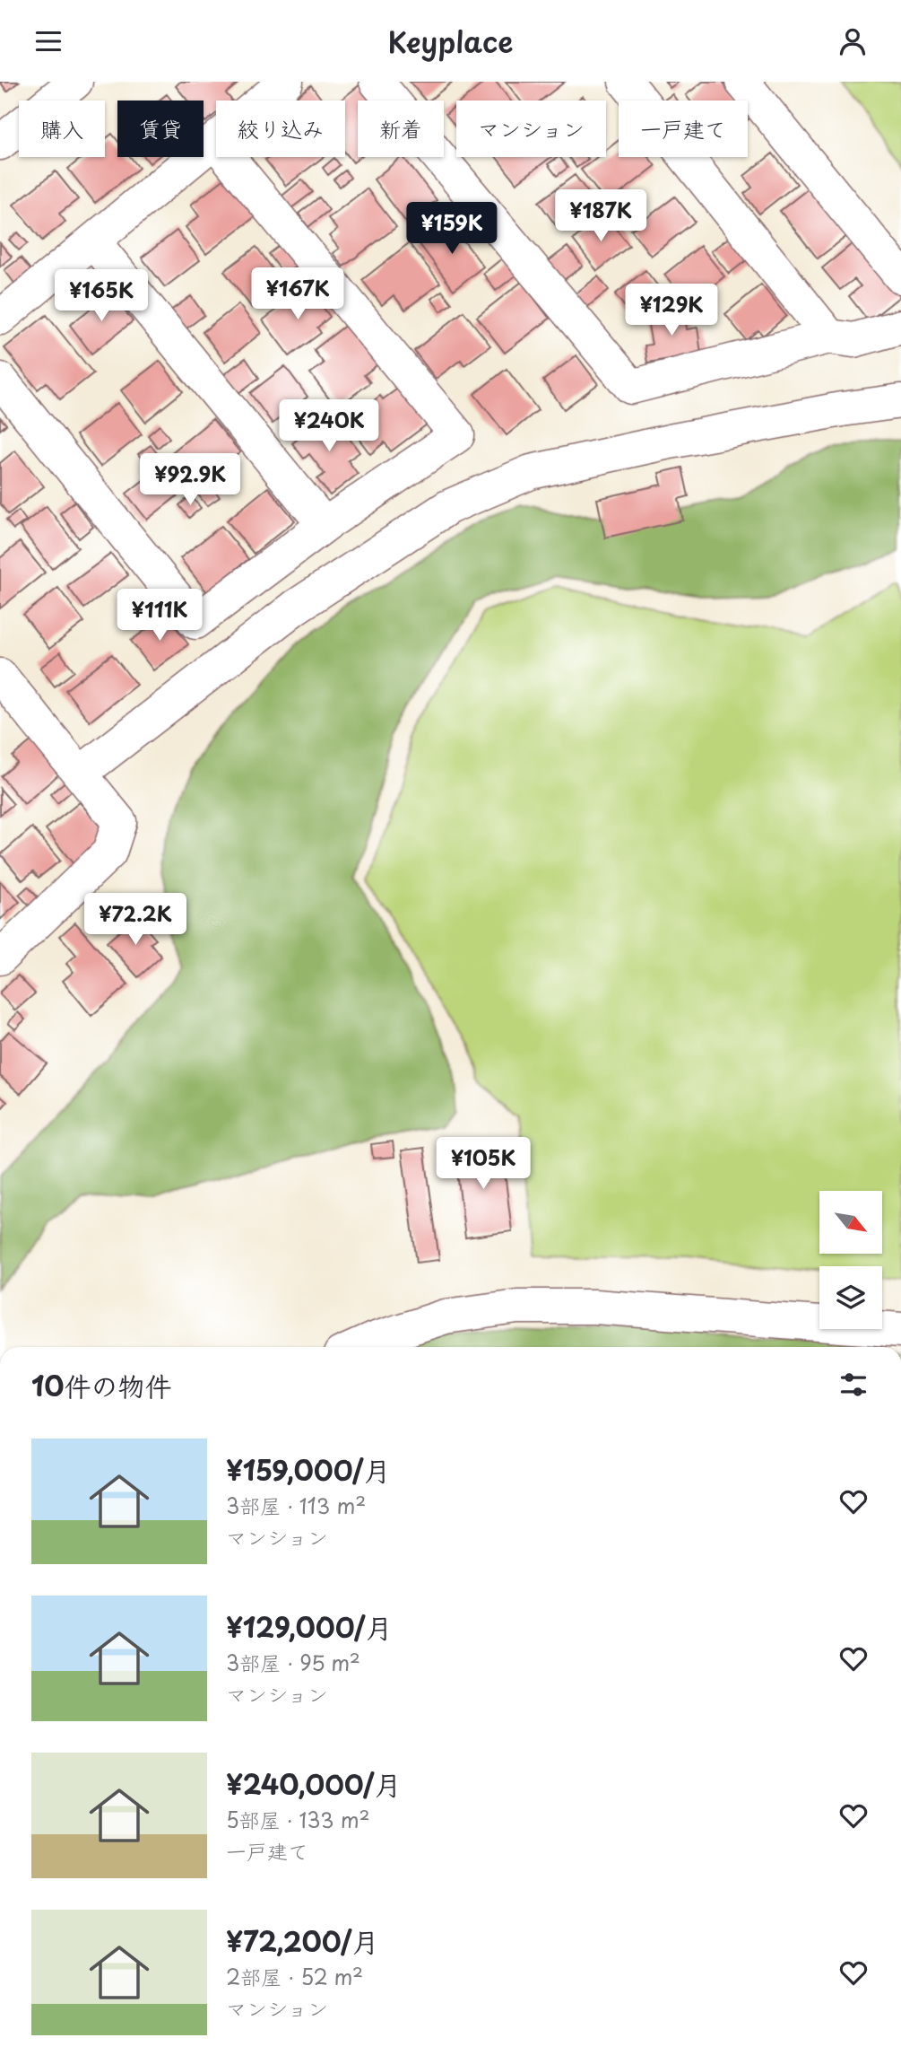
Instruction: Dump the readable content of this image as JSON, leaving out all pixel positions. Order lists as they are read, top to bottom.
{
  "north": "bottom right",
  "page": {
    "header": "Keyplace",
    "chip": [
      "購入",
      "賃貸",
      "絞り込み",
      "新着",
      "マンション",
      "一戸建て"
    ],
    "price": [
      "¥187K",
      "¥159K",
      "¥167K",
      "¥165K",
      "¥129K",
      "¥240K",
      "¥92.9K",
      "¥111K",
      "¥72.2K",
      "¥105K"
    ],
    "heading": "10件の物件",
    "list": [
      {
        "name": "¥159,000/月",
        "note": "3部屋 · 113 m² · マンション"
      },
      {
        "name": "¥129,000/月",
        "note": "3部屋 · 95 m² · マンション"
      },
      {
        "name": "¥240,000/月",
        "note": "5部屋 · 133 m² · 一戸建て"
      },
      {
        "name": "¥72,200/月",
        "note": "2部屋 · 52 m² · マンション"
      }
    ]
  }
}
